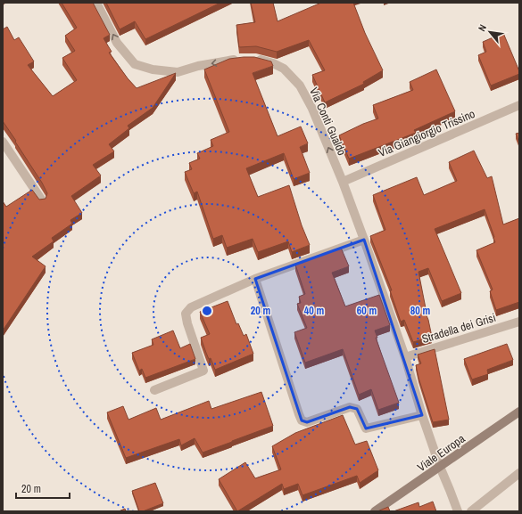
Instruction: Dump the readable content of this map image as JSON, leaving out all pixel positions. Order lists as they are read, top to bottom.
{
  "streets": {
    "main road": ["Viale Europa"],
    "street": ["Via Conti Gualdo", "Via Giangiorgio Trissino", "Stradella dei Grisi"]
  },
  "crossings": [
    ["Via Conti Gualdo", "Via Giangiorgio Trissino"],
    ["Via Conti Gualdo", "Stradella dei Grisi"],
    ["Via Conti Gualdo", "Viale Europa"]
  ],
  "one_way": ["Via Conti Gualdo"],
  "scale_bar": "20 m",
  "north": "top left",
  "rings": [
    "20 m",
    "40 m",
    "60 m",
    "80 m"
  ]
}
